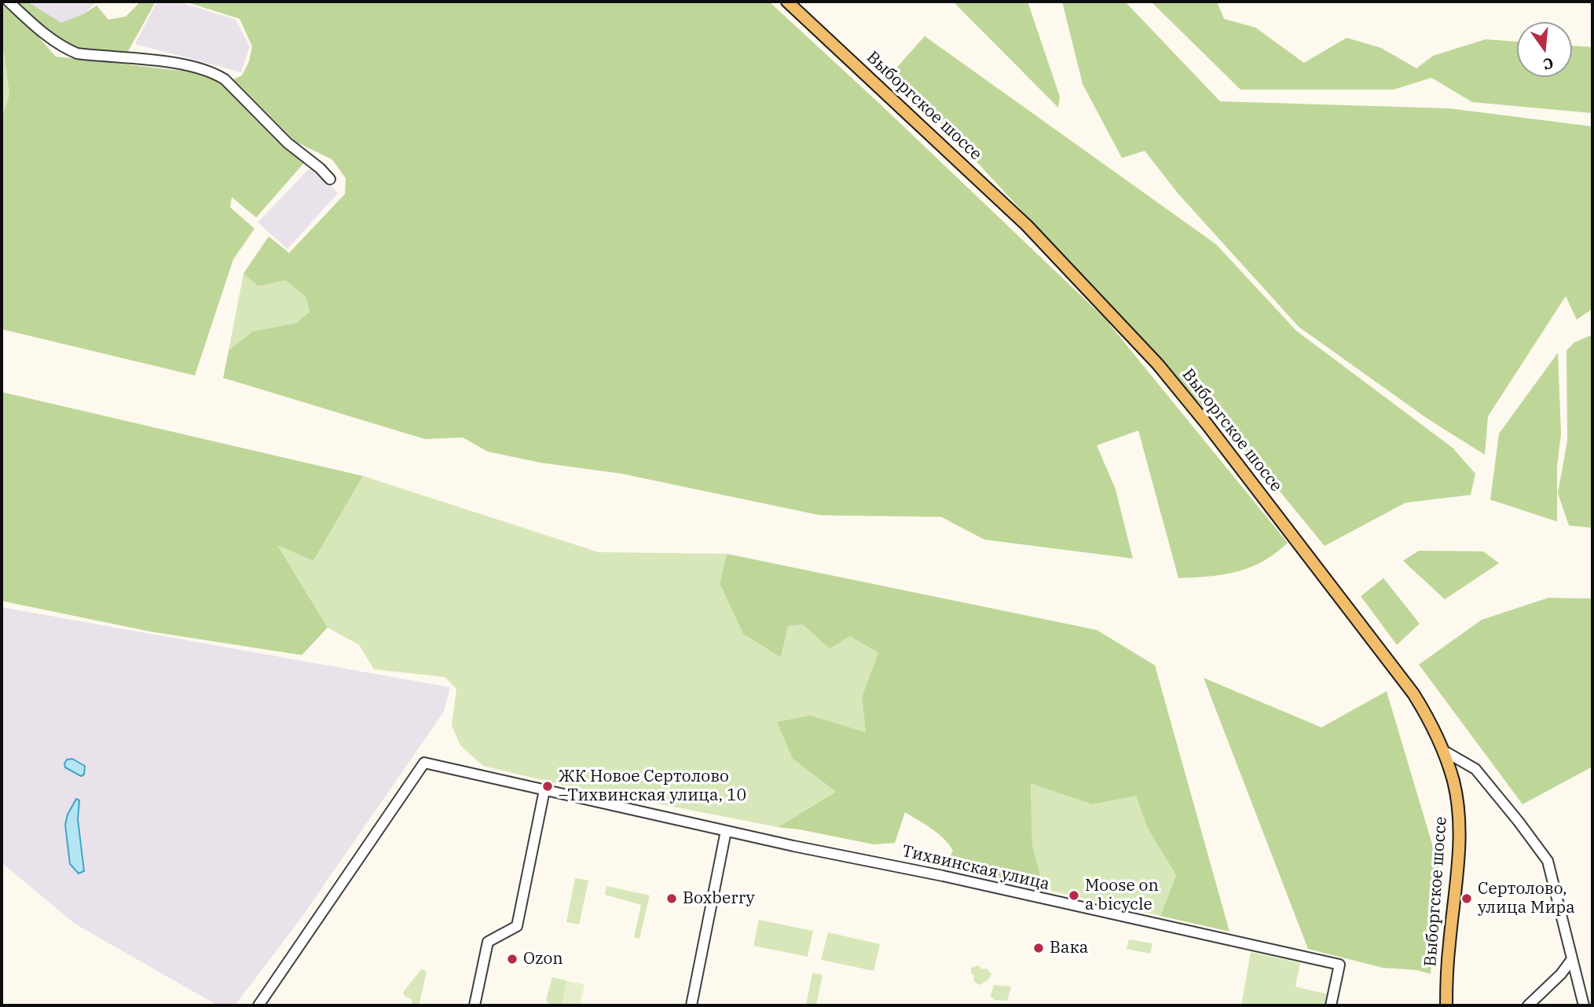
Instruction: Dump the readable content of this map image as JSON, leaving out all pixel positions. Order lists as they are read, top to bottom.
{
  "streets": {
    "main road": ["Выборгское шоссе"],
    "street": ["Тихвинская улица"]
  },
  "places": [
    "ЖК Новое Сертолово –Тихвинская улица, 10",
    "Moose on a bicycle",
    "Boxberry",
    "Сертолово, улица Мира",
    "Вака",
    "Ozon"
  ],
  "north": "bottom"
}
